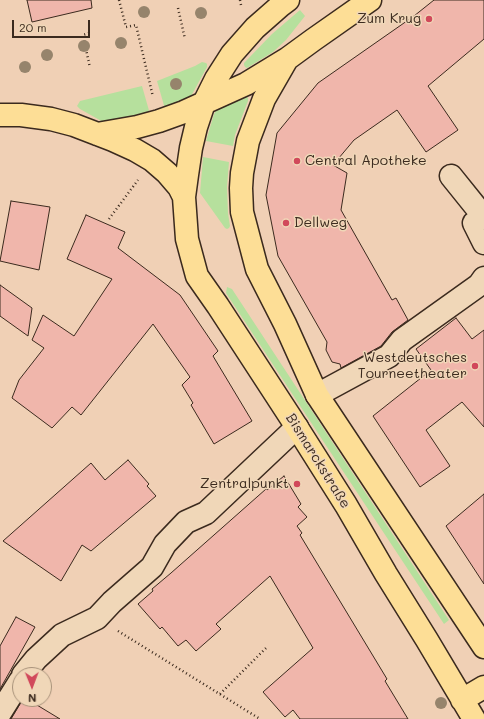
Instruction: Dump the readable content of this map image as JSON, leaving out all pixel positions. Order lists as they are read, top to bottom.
{
  "streets": {
    "main road": ["Bismarckstraße"]
  },
  "places": [
    "Zum Krug",
    "Central Apotheke",
    "Dellweg",
    "Westdeutsches Tourneetheater",
    "Zentralpunkt"
  ],
  "scale_bar": "20 m",
  "north": "bottom"
}
